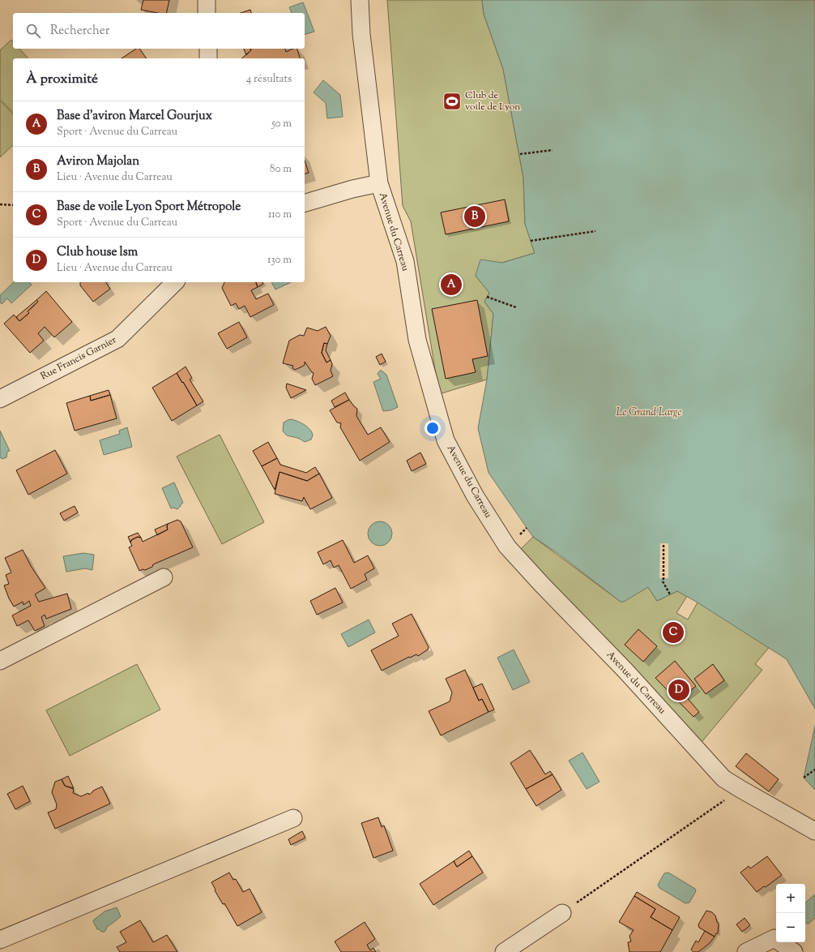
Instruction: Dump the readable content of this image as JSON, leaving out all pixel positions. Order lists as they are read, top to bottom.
{
  "streets": {
    "street": ["Avenue du Carreau", "Rue Francis Garnier"]
  },
  "water": ["Le Grand Large"],
  "places": {
    "sports": ["Club de voile de Lyon"]
  },
  "page": {
    "search": "Rechercher",
    "heading": ["À proximité", "4 résultats"],
    "list": [
      {
        "mark": "A",
        "name": "Base d'aviron Marcel Gourjux",
        "note": "Sport · Avenue du Carreau",
        "value": "50 m"
      },
      {
        "mark": "B",
        "name": "Aviron Majolan",
        "note": "Lieu · Avenue du Carreau",
        "value": "80 m"
      },
      {
        "mark": "C",
        "name": "Base de voile Lyon Sport Métropole",
        "note": "Sport · Avenue du Carreau",
        "value": "110 m"
      },
      {
        "mark": "D",
        "name": "Club house lsm",
        "note": "Lieu · Avenue du Carreau",
        "value": "130 m"
      }
    ],
    "pins": [
      "B",
      "A",
      "C",
      "D"
    ],
    "map_buttons": ["+", "−"]
  }
}
